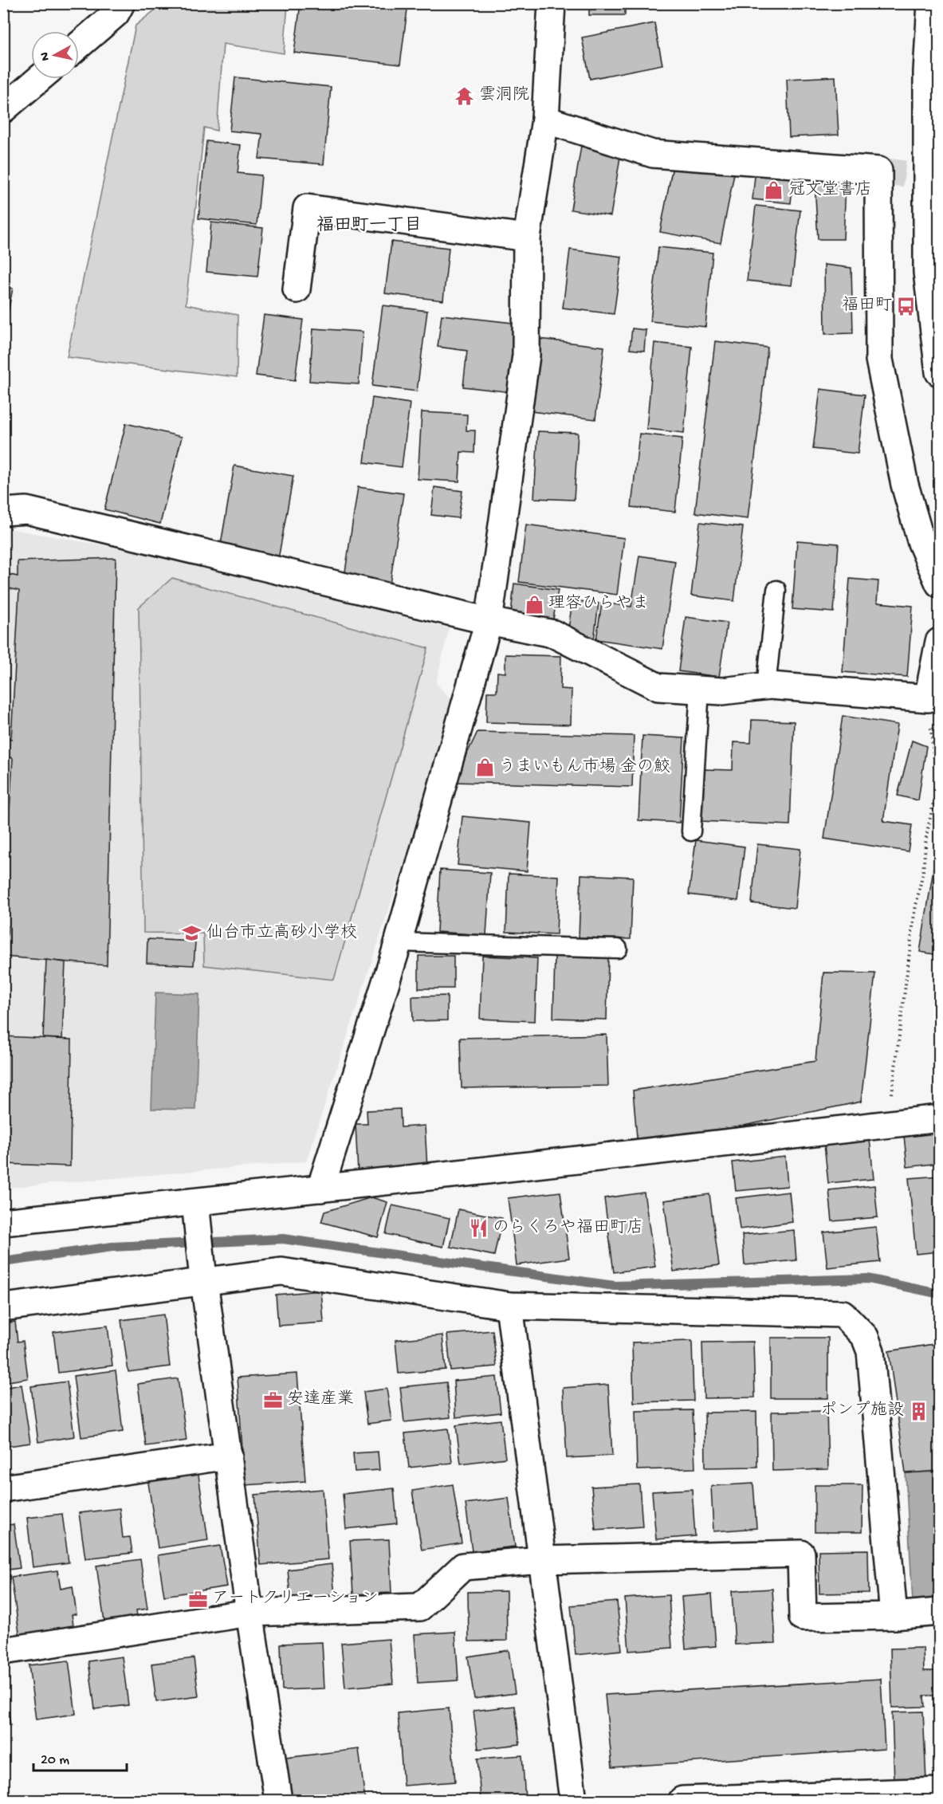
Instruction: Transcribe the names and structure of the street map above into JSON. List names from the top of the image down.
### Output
{
  "districts": ["福田町一丁目"],
  "places": {
    "temple": ["雲洞院"],
    "shop": ["冠文堂書店", "理容ひらやま", "うまいもん市場 金の鮫"],
    "bus stop": ["福田町"],
    "school or university": ["仙台市立高砂小学校"],
    "restaurant": ["のらくろや福田町店"],
    "office": ["安達産業", "アートクリエーション"],
    "building": ["ポンプ施設"]
  },
  "scale_bar": "20 m",
  "north": "left"
}
